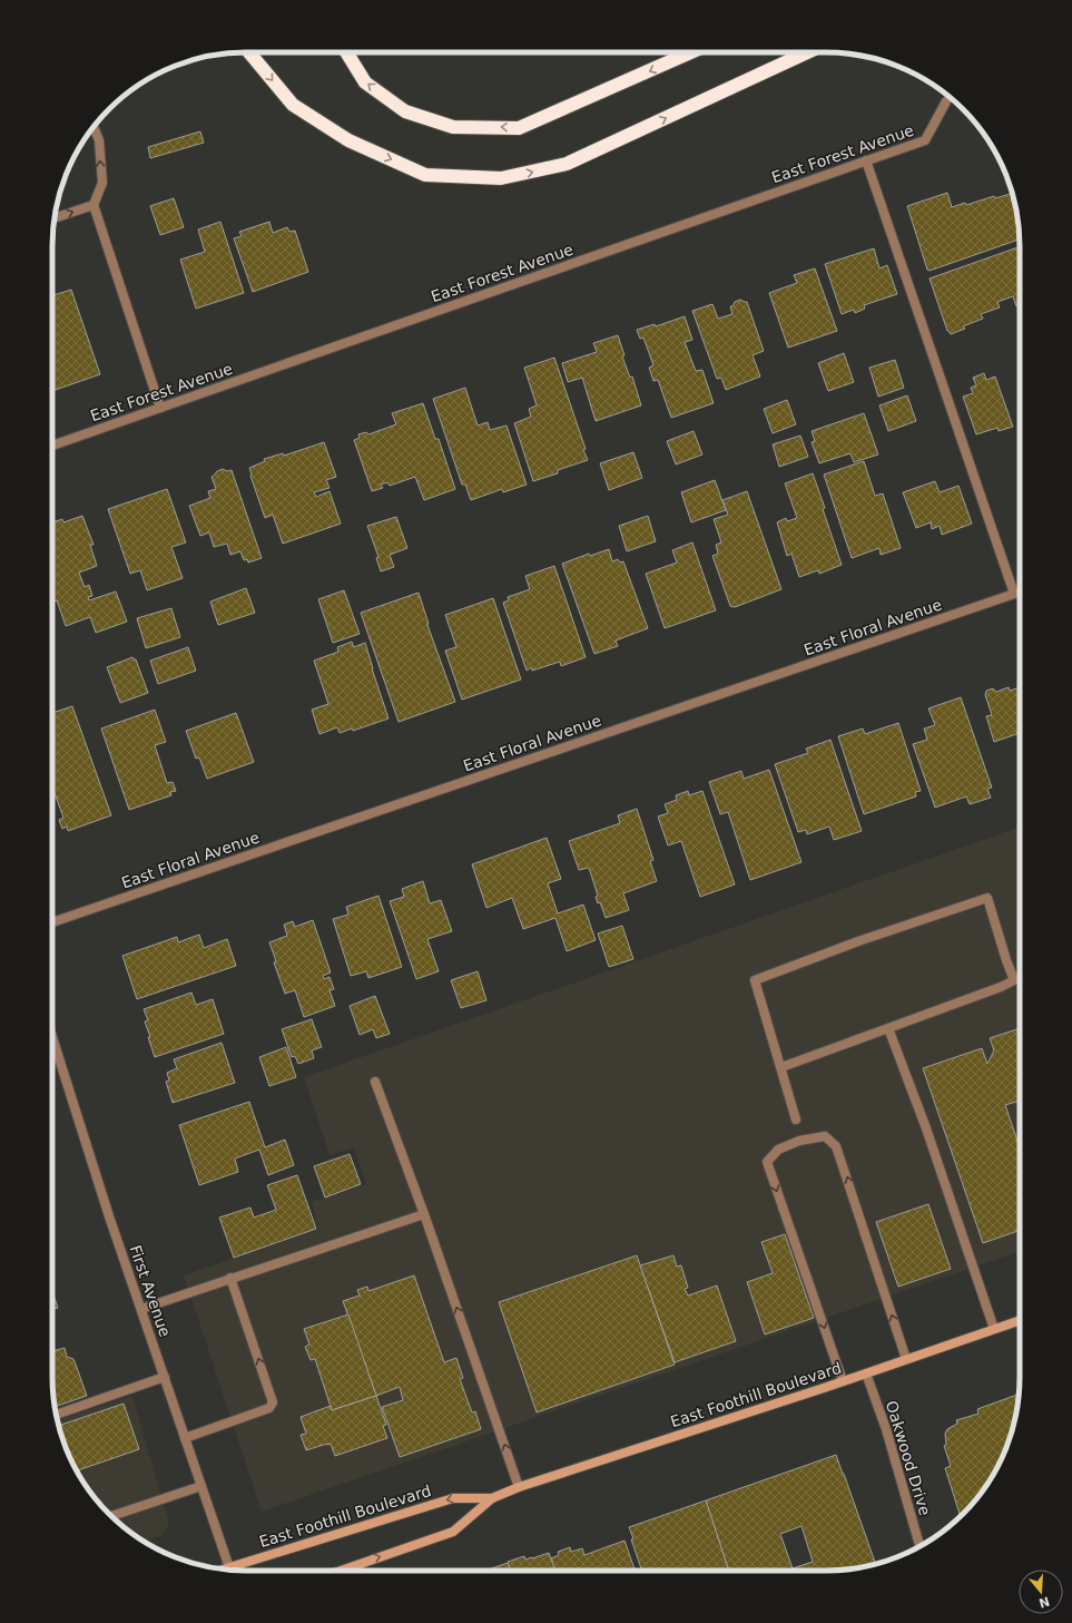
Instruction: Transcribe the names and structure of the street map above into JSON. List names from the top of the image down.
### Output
{
  "streets": {
    "main road": ["East Foothill Boulevard"],
    "street": [
      "East Forest Avenue",
      "East Floral Avenue",
      "First Avenue",
      "Oakwood Drive"
    ]
  },
  "crossings": [
    ["East Foothill Boulevard", "Oakwood Drive"]
  ],
  "north": "bottom"
}
